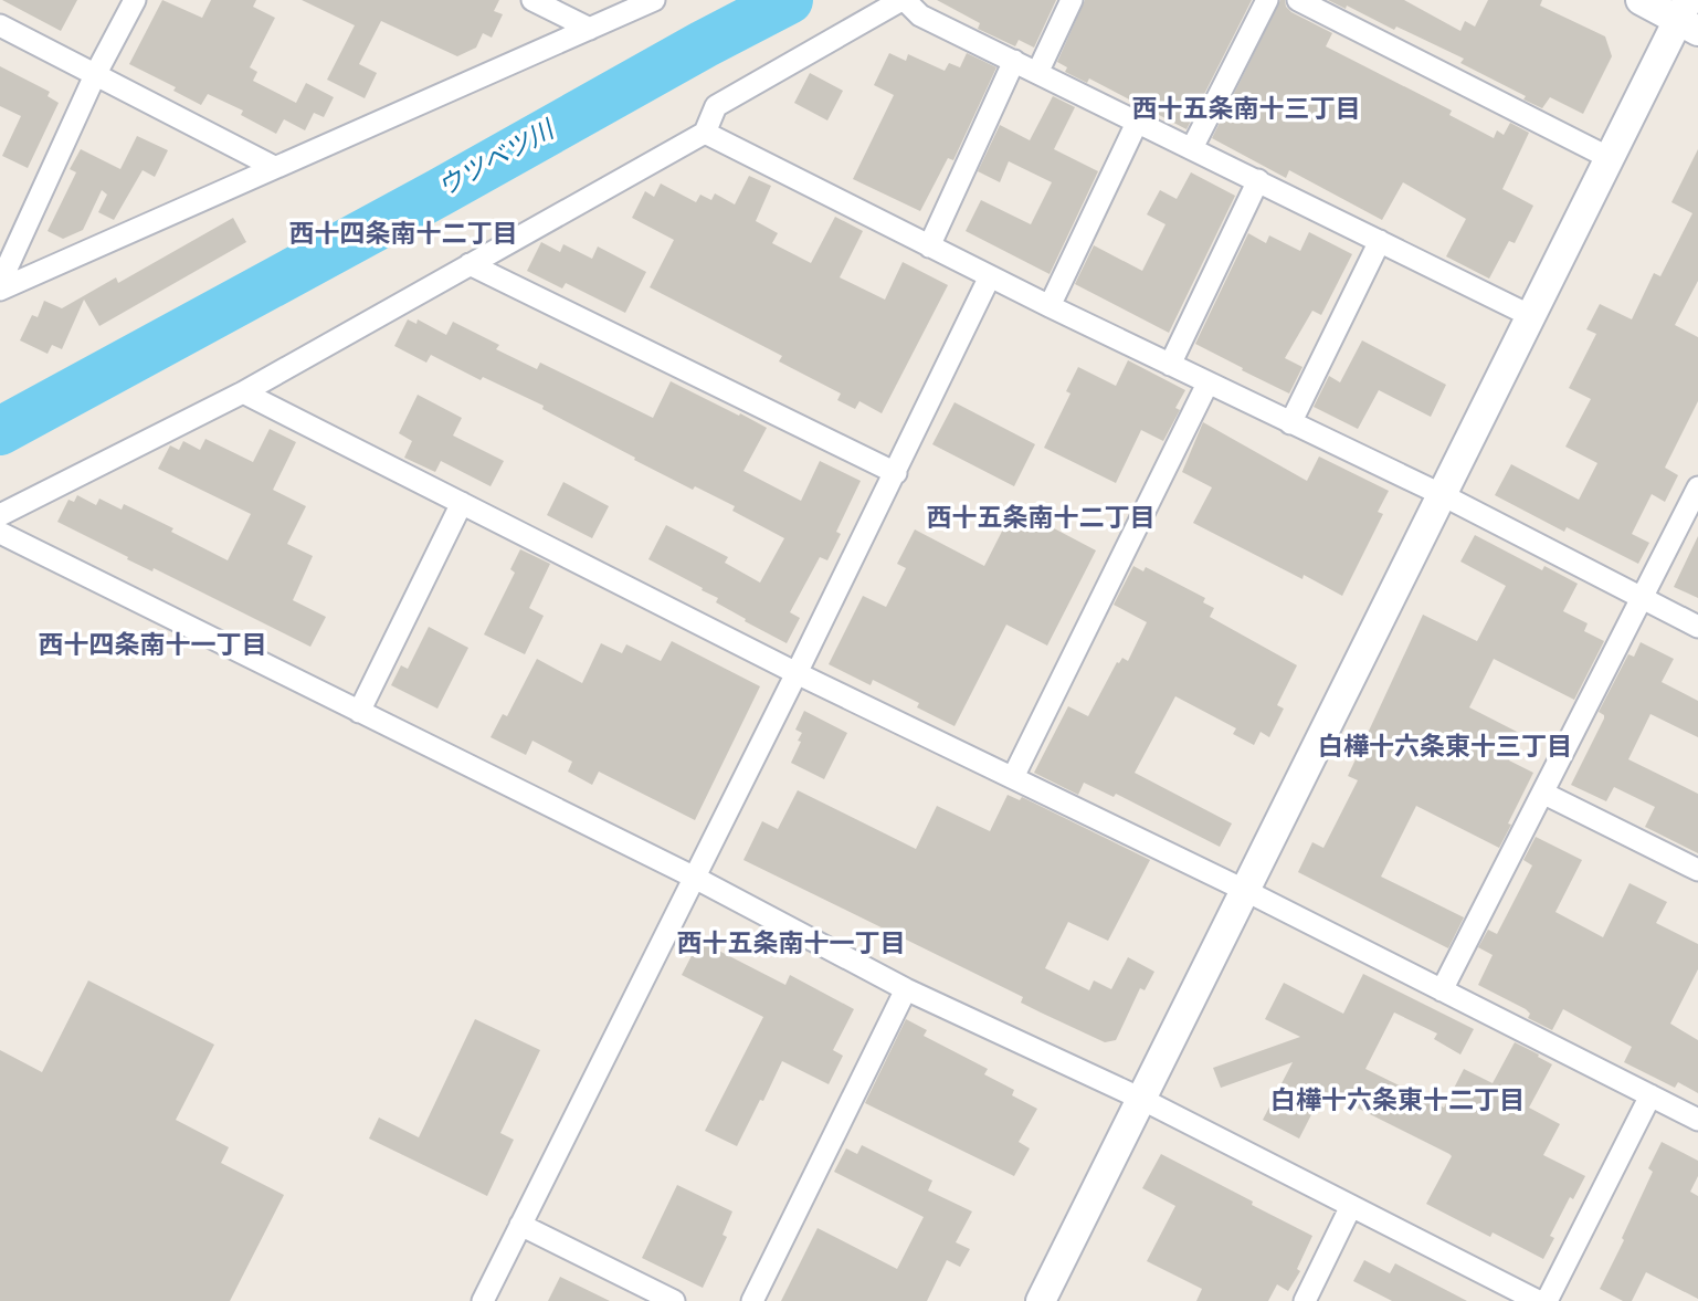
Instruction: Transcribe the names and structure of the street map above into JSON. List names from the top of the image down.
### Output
{
  "districts": [
    "西十五条南十三丁目",
    "西十四条南十二丁目",
    "西十五条南十二丁目",
    "西十四条南十一丁目",
    "白樺十六条東十三丁目",
    "西十五条南十一丁目",
    "白樺十六条東十二丁目"
  ],
  "water": ["ウツベツ川"]
}
